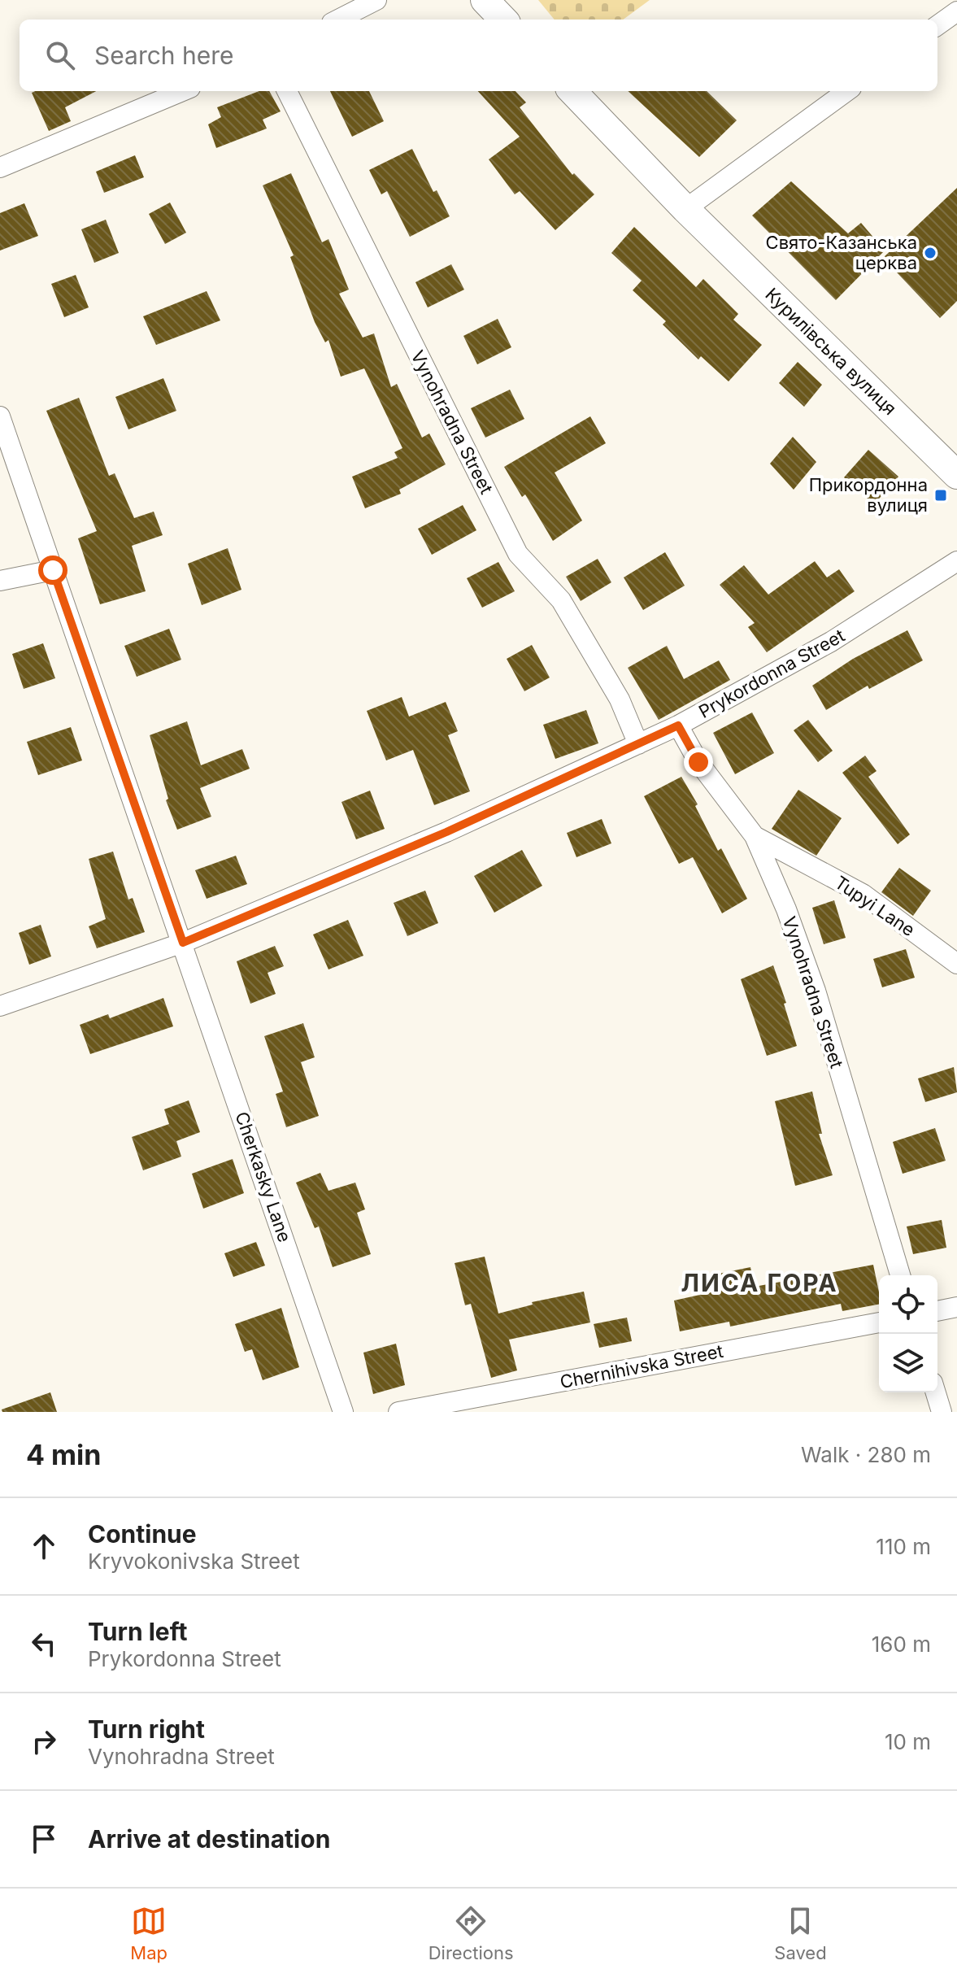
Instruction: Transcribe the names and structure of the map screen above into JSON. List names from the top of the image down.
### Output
{
  "streets": {
    "main road": ["Курилівська вулиця"],
    "street": [
      "Vynohradna Street",
      "Prykordonna Street",
      "Tupyi Lane",
      "Cherkasky Lane",
      "Chernihivska Street"
    ]
  },
  "crossings": [
    ["Vynohradna Street", "Prykordonna Street"],
    ["Vynohradna Street", "Tupyi Lane"],
    ["Prykordonna Street", "Cherkasky Lane"]
  ],
  "districts": ["ЛИСА ГОРА"],
  "places": {
    "other": ["Свято-Казанська церква"],
    "transit": ["Прикордонна вулиця"]
  },
  "page": {
    "search": "Search here",
    "heading": ["4 min", "Walk · 280 m"],
    "list": [
      ["Continue", "Kryvokonivska Street", "110 m"],
      ["Turn left", "Prykordonna Street", "160 m"],
      ["Turn right", "Vynohradna Street", "10 m"],
      "Arrive at destination"
    ],
    "nav": ["Map", "Directions", "Saved"]
  }
}
